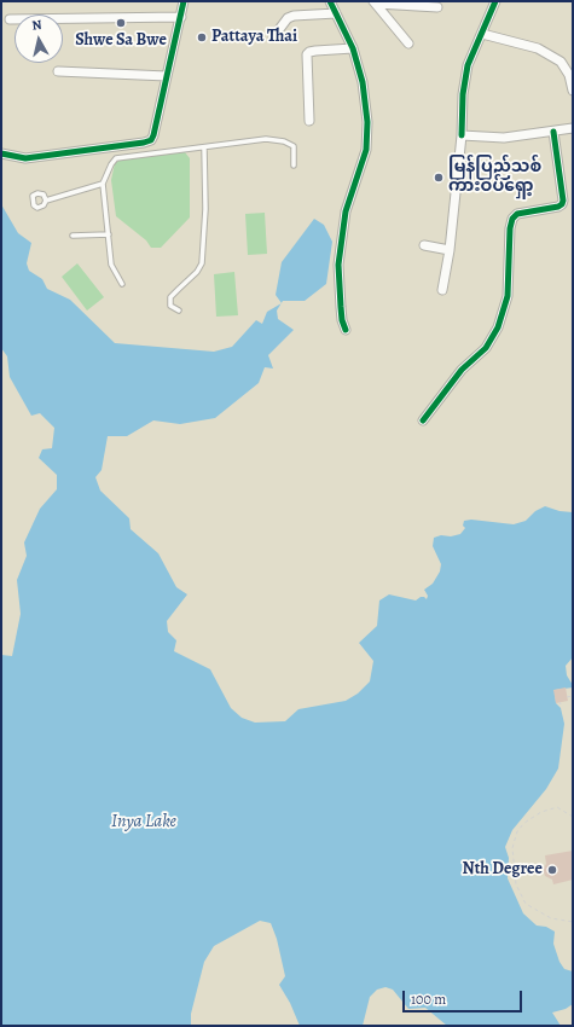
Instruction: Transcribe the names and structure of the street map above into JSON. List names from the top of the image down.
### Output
{
  "water": ["Inya Lake"],
  "places": [
    "Shwe Sa Bwe",
    "Pattaya Thai",
    "မြန်ပြည်သစ် ကားဝပ်ရှော့",
    "Nth Degree"
  ],
  "scale_bar": "100 m",
  "north": "top"
}
